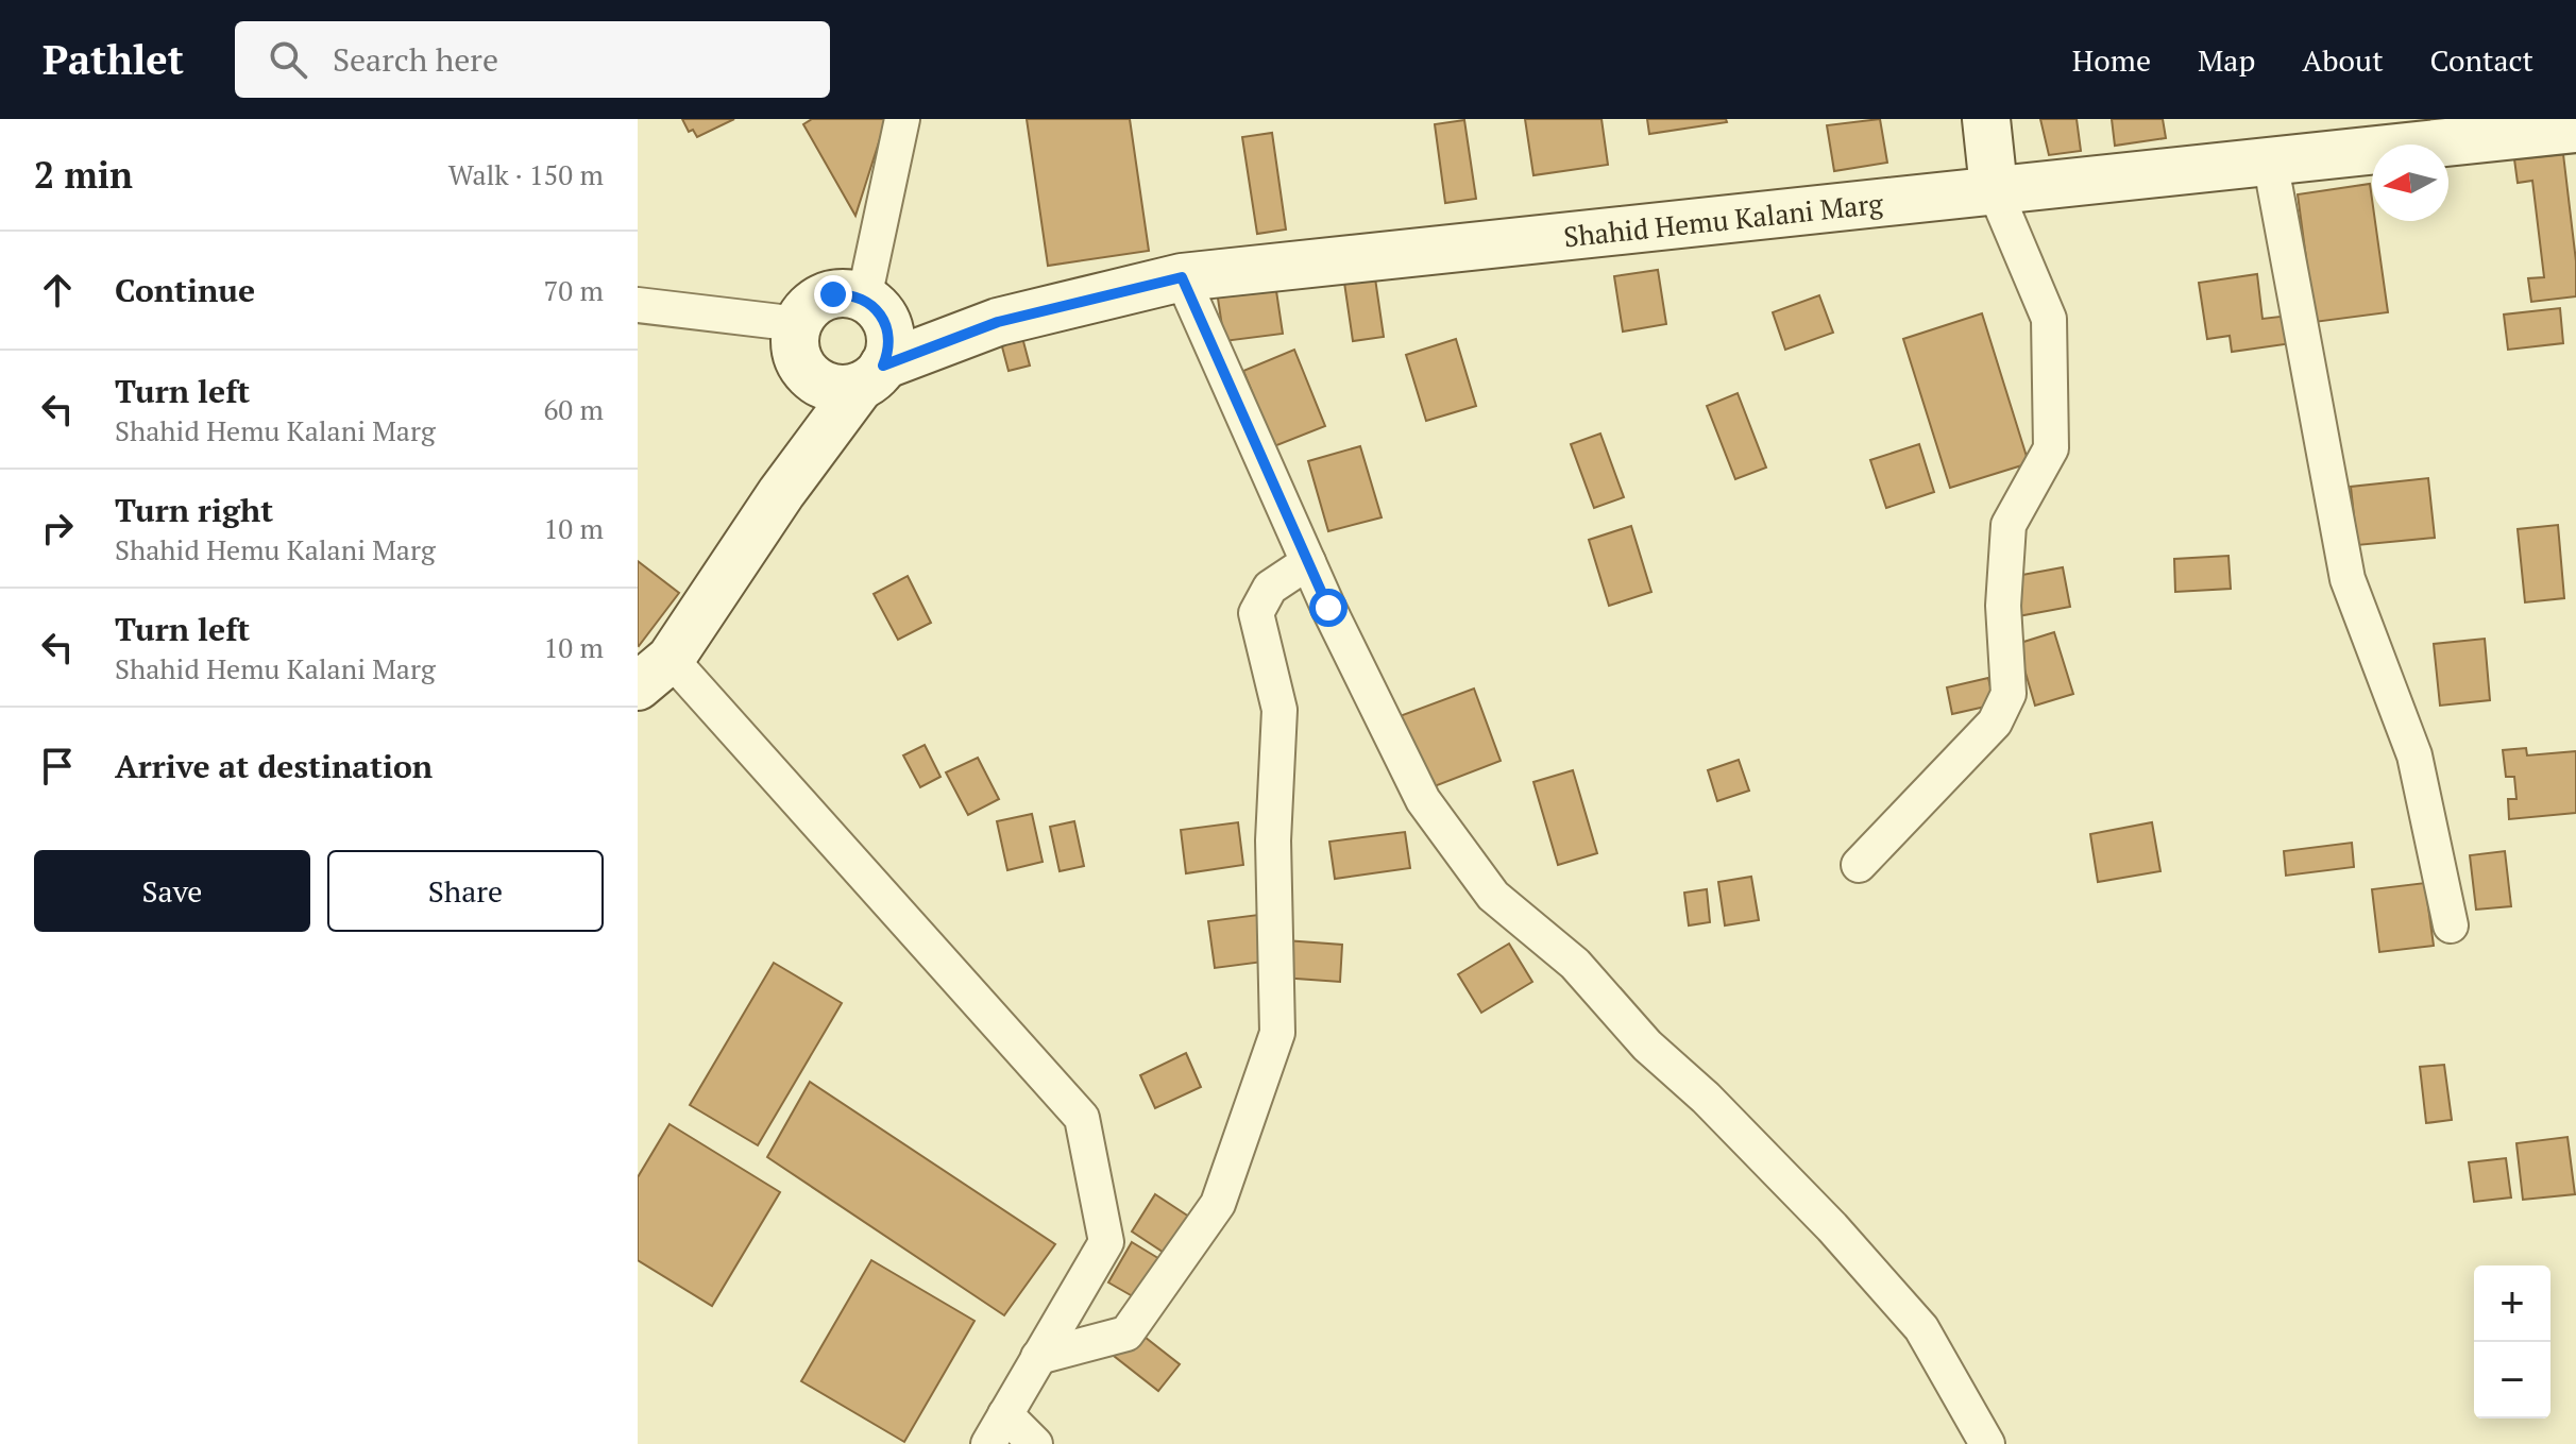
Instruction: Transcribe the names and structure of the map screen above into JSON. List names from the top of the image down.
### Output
{
  "streets": {
    "main road": ["Shahid Hemu Kalani Marg"]
  },
  "north": "left",
  "page": {
    "header": "Pathlet",
    "search": "Search here",
    "nav": [
      "Home",
      "Map",
      "About",
      "Contact"
    ],
    "heading": ["2 min", "Walk · 150 m"],
    "list": [
      ["Continue", "70 m"],
      ["Turn left", "Shahid Hemu Kalani Marg", "60 m"],
      ["Turn right", "Shahid Hemu Kalani Marg", "10 m"],
      ["Turn left", "Shahid Hemu Kalani Marg", "10 m"],
      "Arrive at destination"
    ],
    "buttons": ["Save", "Share"],
    "map_buttons": ["+", "−"]
  }
}
